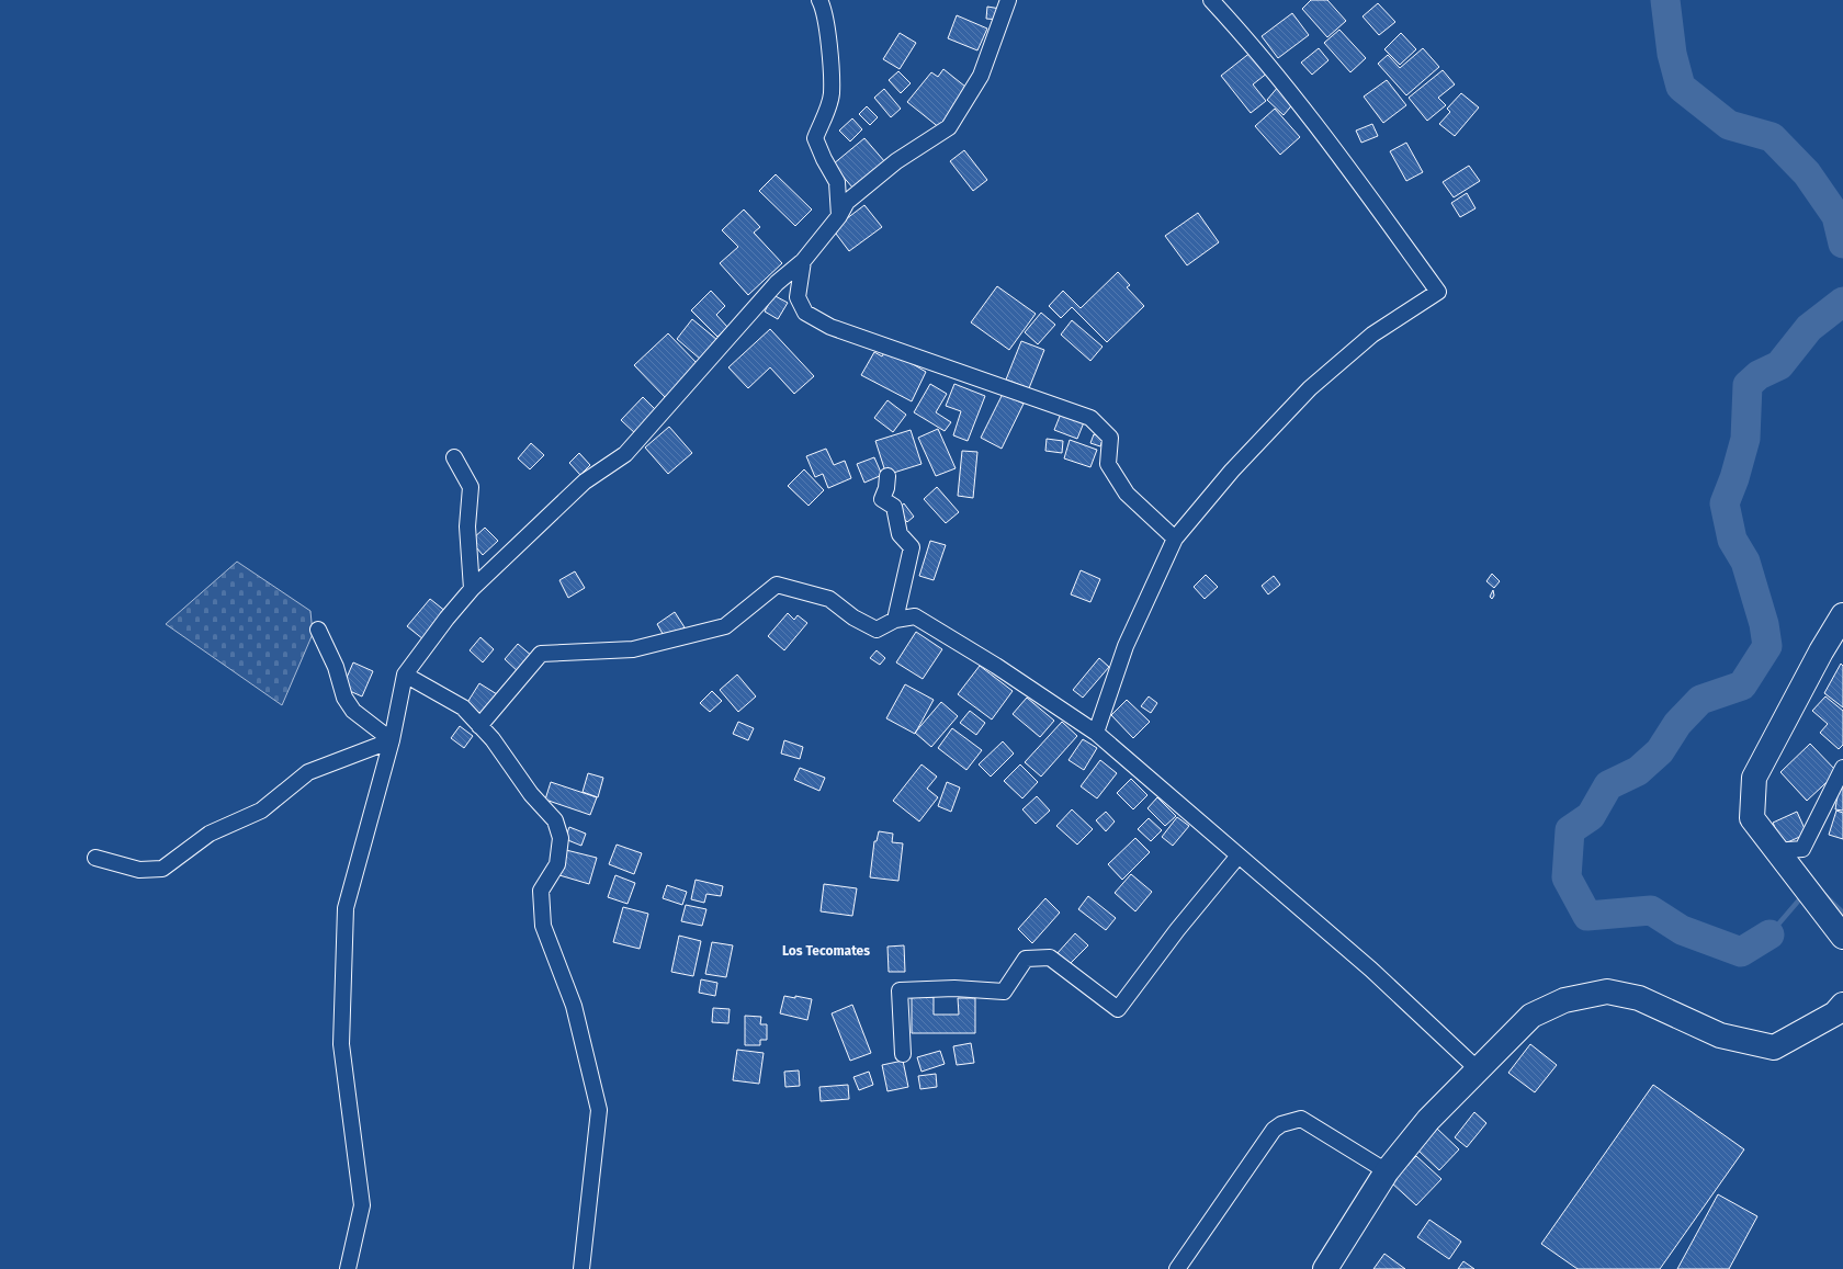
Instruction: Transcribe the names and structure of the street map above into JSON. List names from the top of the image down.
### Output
{
  "districts": ["Los Tecomates"]
}
